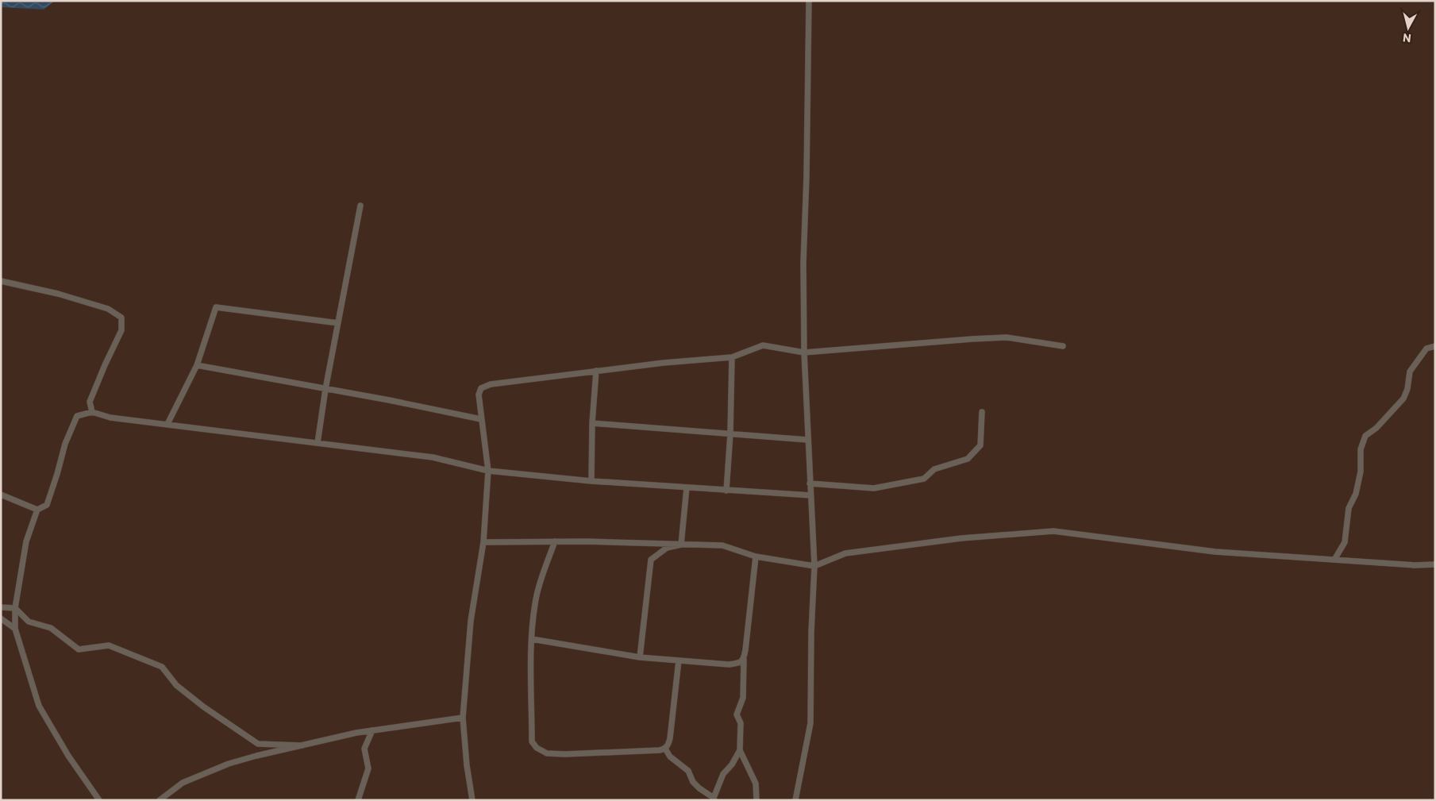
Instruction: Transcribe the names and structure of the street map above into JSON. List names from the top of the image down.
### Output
{
  "north": "bottom"
}
